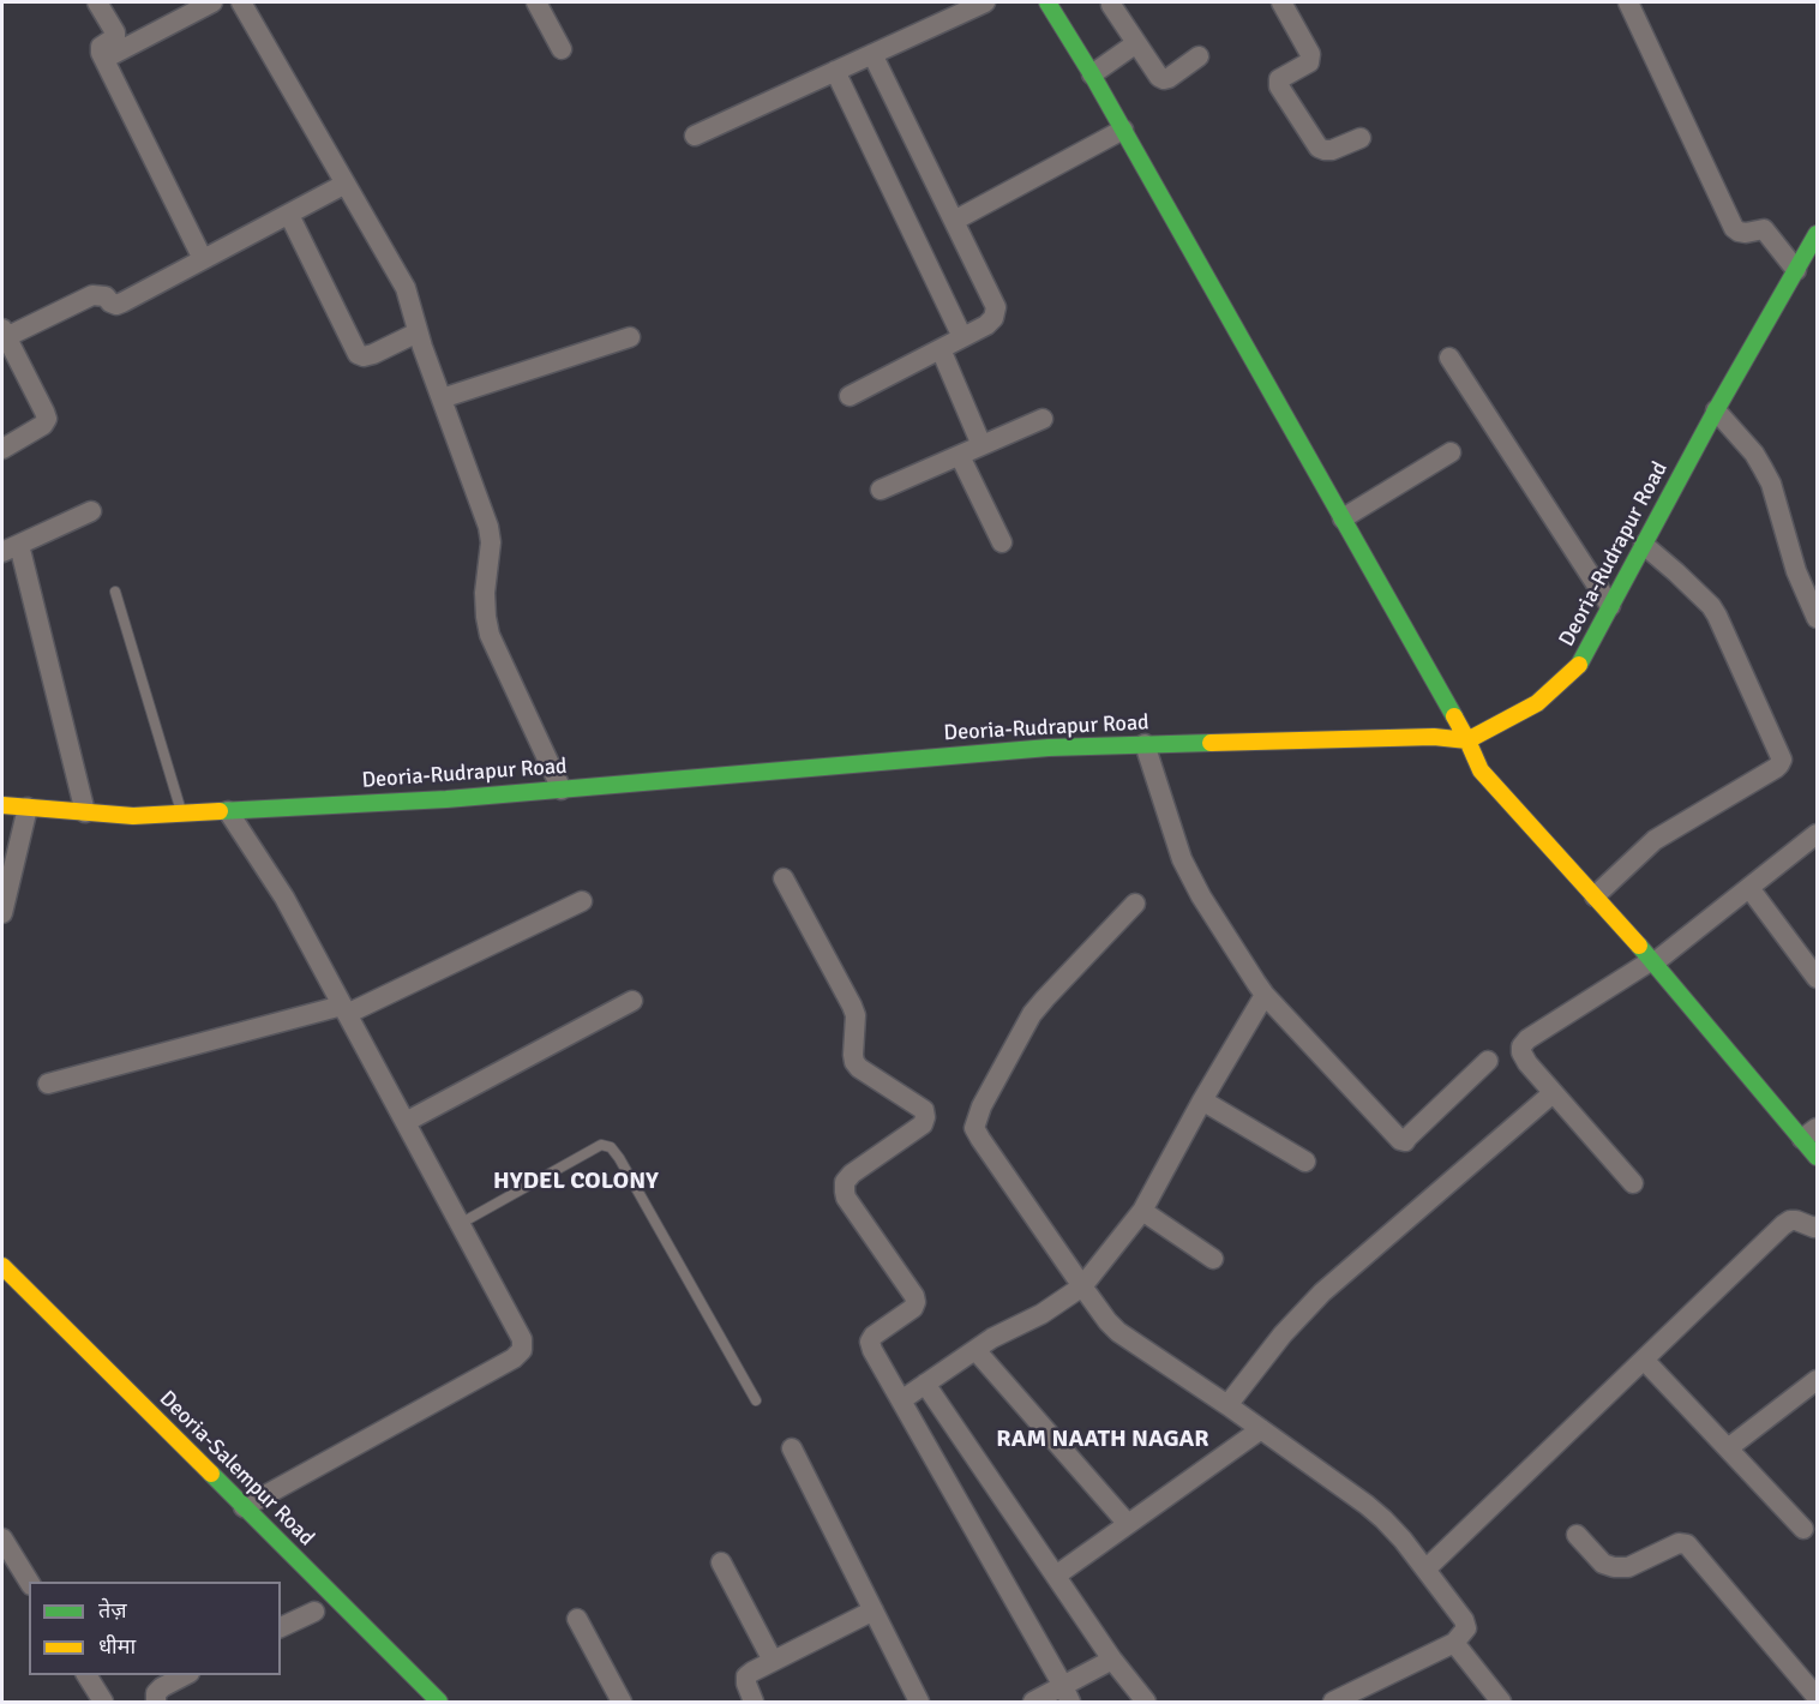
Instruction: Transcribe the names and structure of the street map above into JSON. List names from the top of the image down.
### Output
{
  "streets": {
    "main road": ["Deoria-Rudrapur Road", "Deoria-Salempur Road"]
  },
  "districts": ["HYDEL COLONY", "RAM NAATH NAGAR"],
  "legend": ["तेज़", "धीमा"]
}
